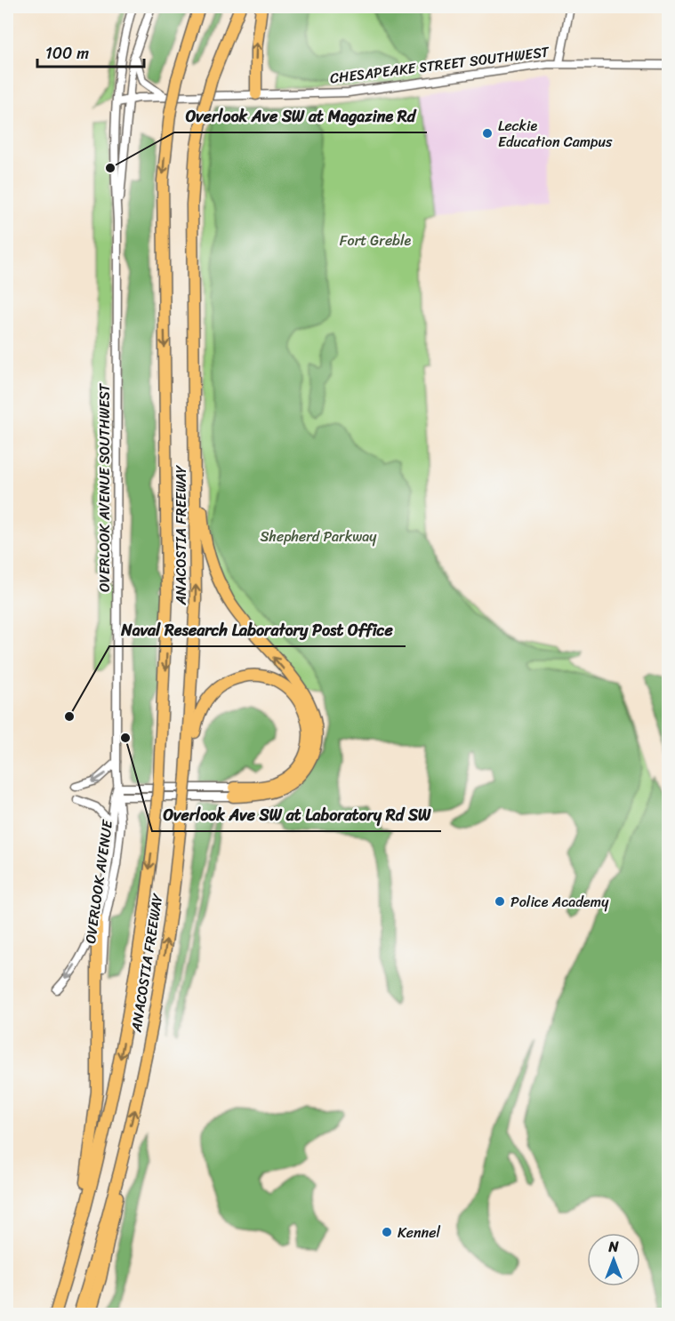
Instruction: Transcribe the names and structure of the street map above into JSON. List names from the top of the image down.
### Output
{
  "streets": {
    "highway": ["ANACOSTIA FREEWAY"],
    "street": ["CHESAPEAKE STREET SOUTHWEST", "OVERLOOK AVENUE SOUTHWEST", "OVERLOOK AVENUE"]
  },
  "crossings": [
    ["CHESAPEAKE STREET SOUTHWEST", "OVERLOOK AVENUE SOUTHWEST"],
    ["OVERLOOK AVENUE SOUTHWEST", "OVERLOOK AVENUE"]
  ],
  "parks": ["Fort Greble", "Shepherd Parkway"],
  "places": [
    "Leckie Education Campus",
    "Overlook Ave SW at Magazine Rd",
    "Naval Research Laboratory Post Office",
    "Overlook Ave SW at Laboratory Rd SW",
    "Police Academy",
    "Kennel"
  ],
  "scale_bar": "100 m",
  "north": "top"
}
